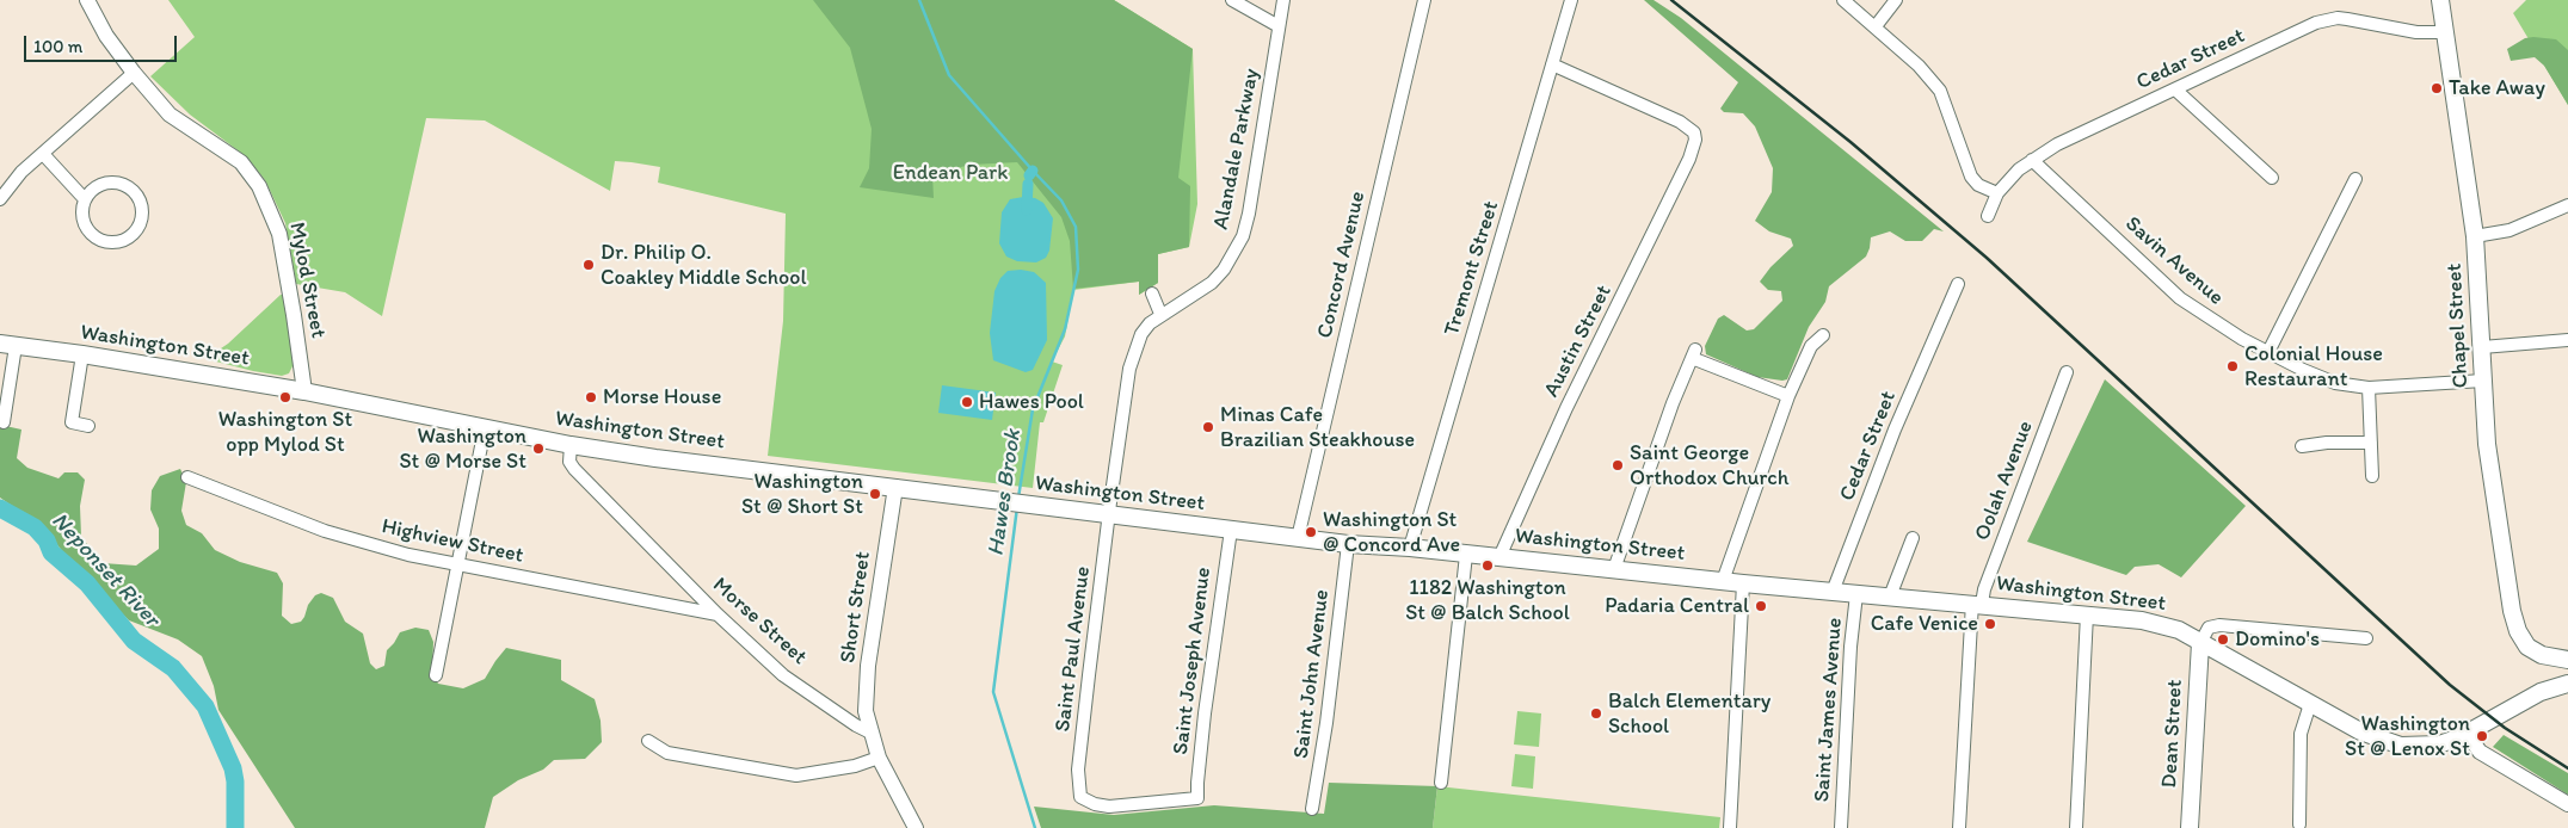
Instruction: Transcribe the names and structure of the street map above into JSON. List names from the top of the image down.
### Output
{
  "streets": {
    "main road": ["Chapel Street", "Washington Street", "Dean Street"],
    "street": [
      "Cedar Street",
      "Alandale Parkway",
      "Savin Avenue",
      "Concord Avenue",
      "Tremont Street",
      "Mylod Street",
      "Austin Street",
      "Oolah Avenue",
      "Highview Street",
      "Short Street",
      "Morse Street",
      "Saint Paul Avenue",
      "Saint Joseph Avenue",
      "Saint John Avenue",
      "Saint James Avenue"
    ]
  },
  "crossings": [
    ["Cedar Street", "Savin Avenue"],
    ["Cedar Street", "Chapel Street"],
    ["Cedar Street", "Washington Street"],
    ["Alandale Parkway", "Washington Street"],
    ["Alandale Parkway", "Saint Paul Avenue"],
    ["Savin Avenue", "Chapel Street"],
    ["Concord Avenue", "Washington Street"],
    ["Tremont Street", "Austin Street"],
    ["Tremont Street", "Washington Street"],
    ["Mylod Street", "Washington Street"],
    ["Austin Street", "Washington Street"],
    ["Washington Street", "Oolah Avenue"],
    ["Washington Street", "Short Street"],
    ["Washington Street", "Morse Street"],
    ["Washington Street", "Saint Paul Avenue"],
    ["Washington Street", "Saint Joseph Avenue"],
    ["Washington Street", "Saint John Avenue"],
    ["Washington Street", "Saint James Avenue"],
    ["Washington Street", "Dean Street"],
    ["Highview Street", "Morse Street"],
    ["Short Street", "Morse Street"],
    ["Saint Paul Avenue", "Saint Joseph Avenue"]
  ],
  "water": ["Hawes Brook", "Neponset River"],
  "parks": ["Endean Park"],
  "places": [
    "Take Away",
    "Dr. Philip O. Coakley Middle School",
    "Colonial House Restaurant",
    "Washington St opp Mylod St",
    "Morse House",
    "Hawes Pool",
    "Minas Cafe Brazilian Steakhouse",
    "Washington St @ Morse St",
    "Saint George Orthodox Church",
    "Washington St @ Short St",
    "Washington St @ Concord Ave",
    "1182 Washington St @ Balch School",
    "Padaria Central",
    "Cafe Venice",
    "Domino's",
    "Balch Elementary School",
    "Washington St @ Lenox St"
  ],
  "scale_bar": "100 m"
}
